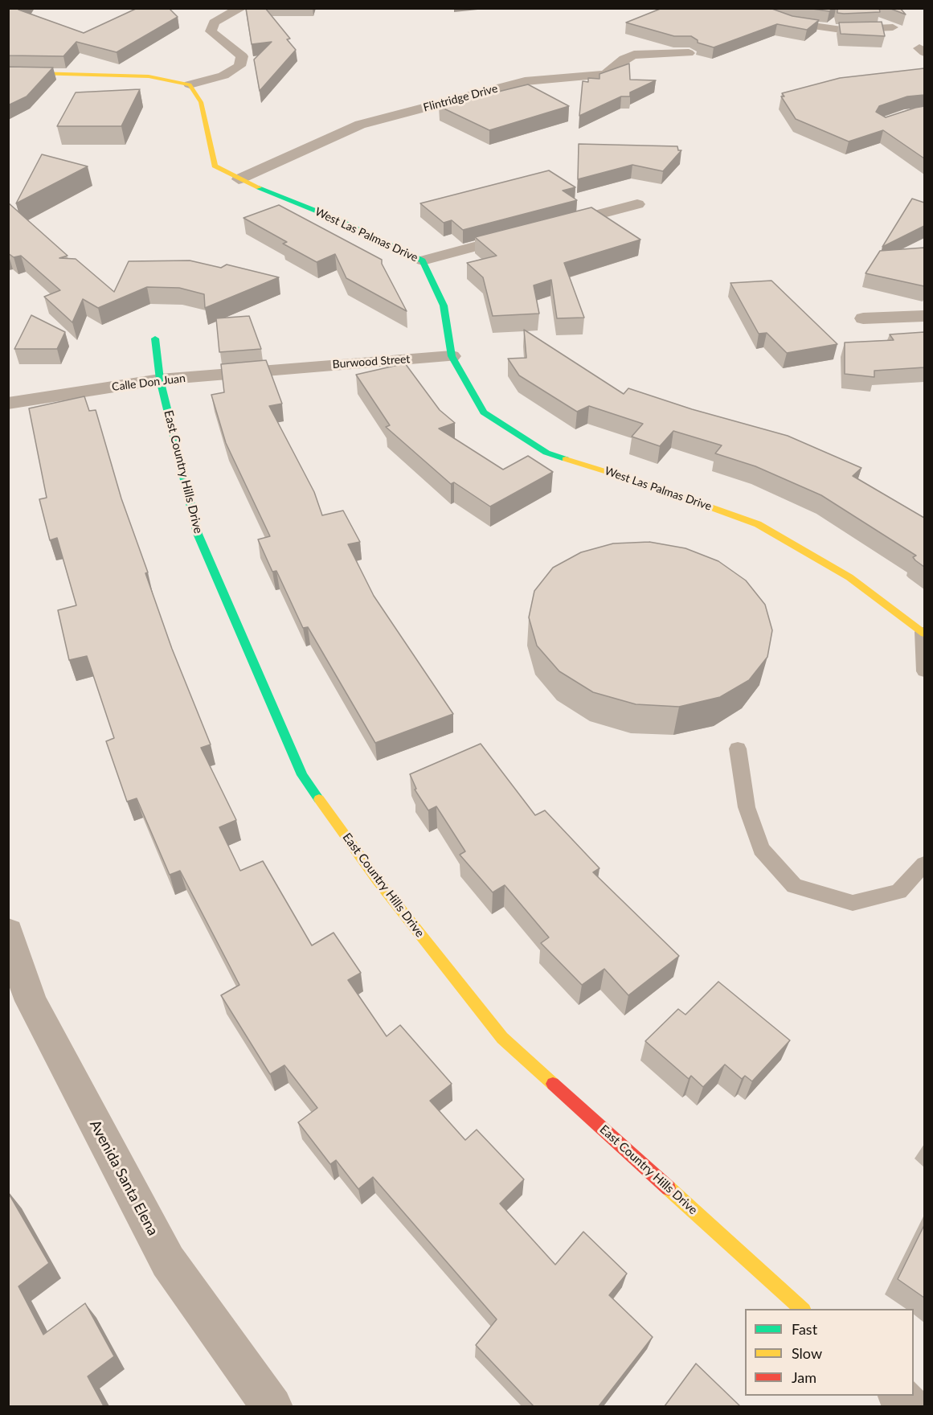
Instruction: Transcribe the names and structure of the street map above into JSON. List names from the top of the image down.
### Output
{
  "streets": {
    "street": [
      "Flintridge Drive",
      "West Las Palmas Drive",
      "Burwood Street",
      "Calle Don Juan",
      "East Country Hills Drive",
      "Avenida Santa Elena"
    ]
  },
  "crossings": [
    ["Flintridge Drive", "West Las Palmas Drive"],
    ["West Las Palmas Drive", "Burwood Street"],
    ["Burwood Street", "Calle Don Juan"],
    ["Calle Don Juan", "East Country Hills Drive"]
  ],
  "legend": ["Fast", "Slow", "Jam"]
}
